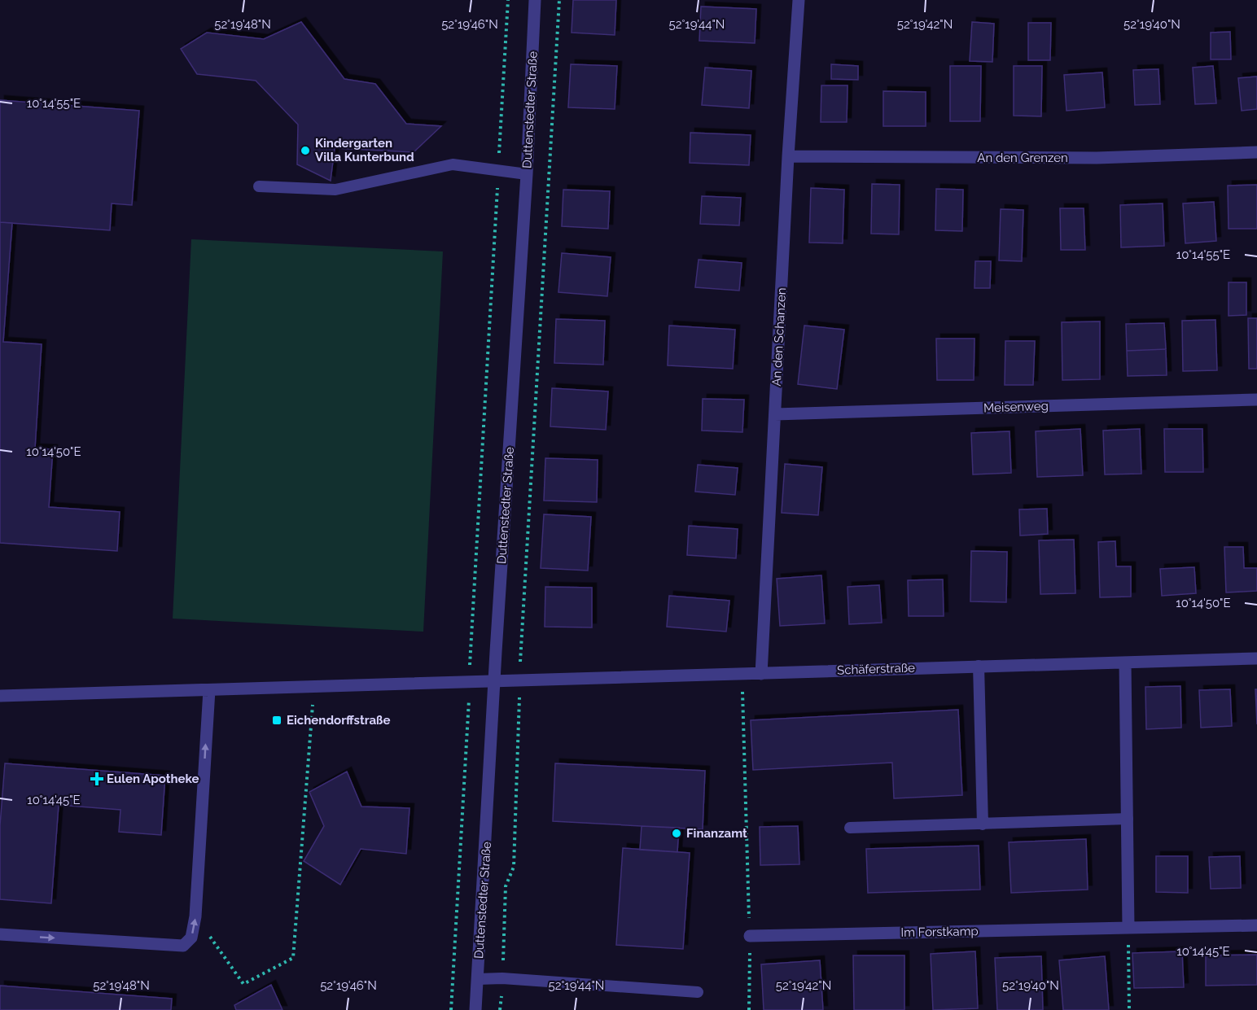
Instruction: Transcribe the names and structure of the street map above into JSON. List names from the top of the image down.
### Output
{
  "streets": {
    "street": [
      "Duttenstedter Straße",
      "An den Grenzen",
      "An den Schanzen",
      "Meisenweg",
      "Schäferstraße",
      "Im Forstkamp"
    ]
  },
  "crossings": [
    ["Duttenstedter Straße", "Schäferstraße"],
    ["An den Grenzen", "An den Schanzen"],
    ["An den Schanzen", "Meisenweg"],
    ["An den Schanzen", "Schäferstraße"]
  ],
  "places": {
    "other": ["Kindergarten Villa Kunterbund", "Finanzamt"],
    "transit": ["Eichendorffstraße"],
    "health": ["Eulen Apotheke"]
  },
  "coordinates": [
    "52°19'48\"N",
    "52°19'46\"N",
    "52°19'44\"N",
    "52°19'42\"N",
    "52°19'40\"N",
    "10°14'55\"E",
    "10°14'50\"E",
    "10°14'45\"E"
  ]
}
